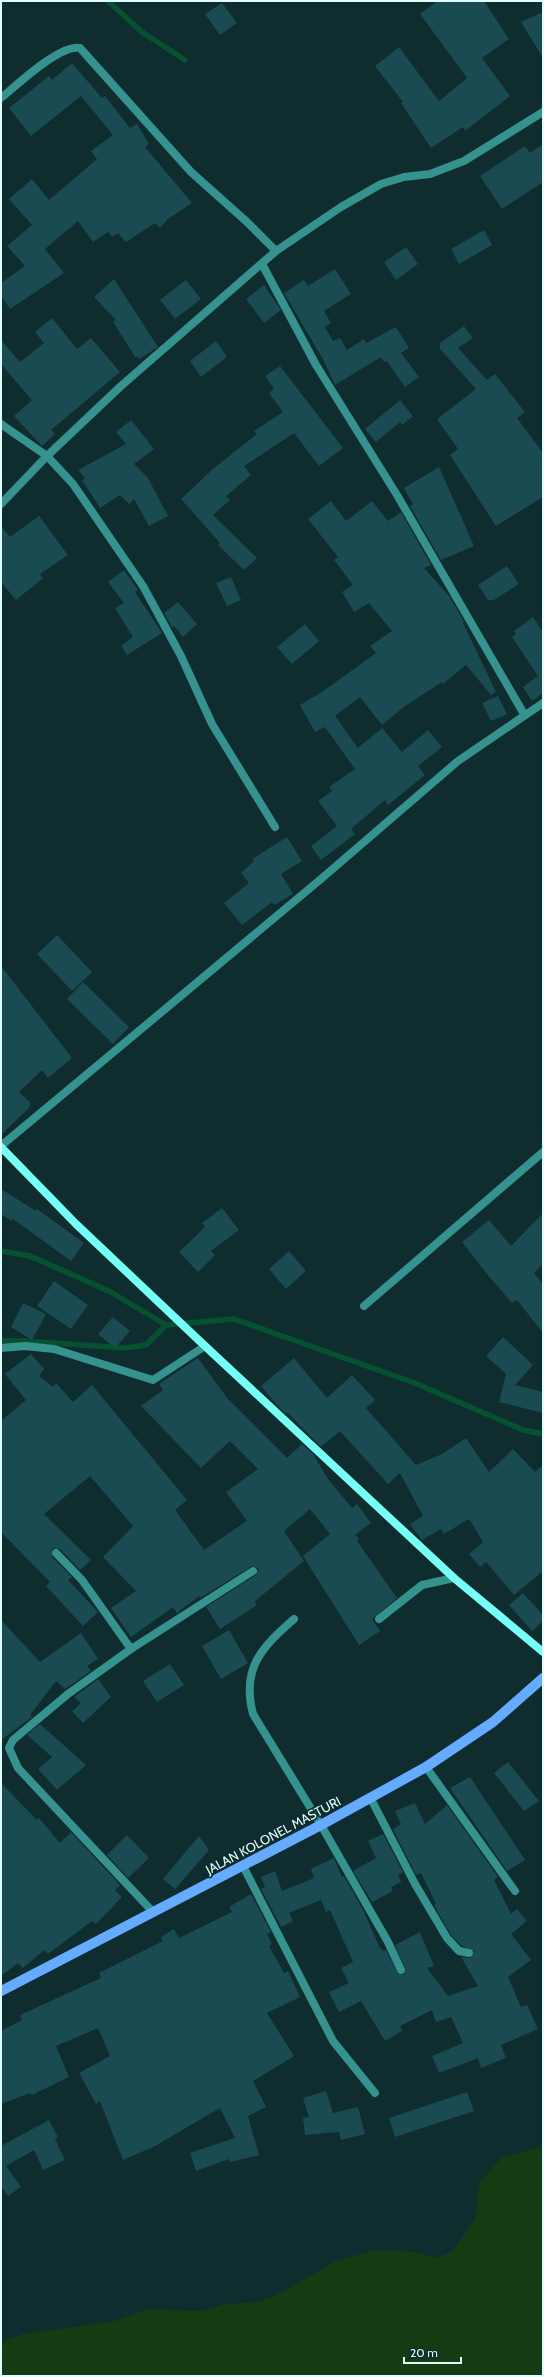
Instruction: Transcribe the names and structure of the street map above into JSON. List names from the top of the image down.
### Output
{
  "streets": {
    "main road": ["JALAN KOLONEL MASTURI"]
  },
  "scale_bar": "20 m"
}
